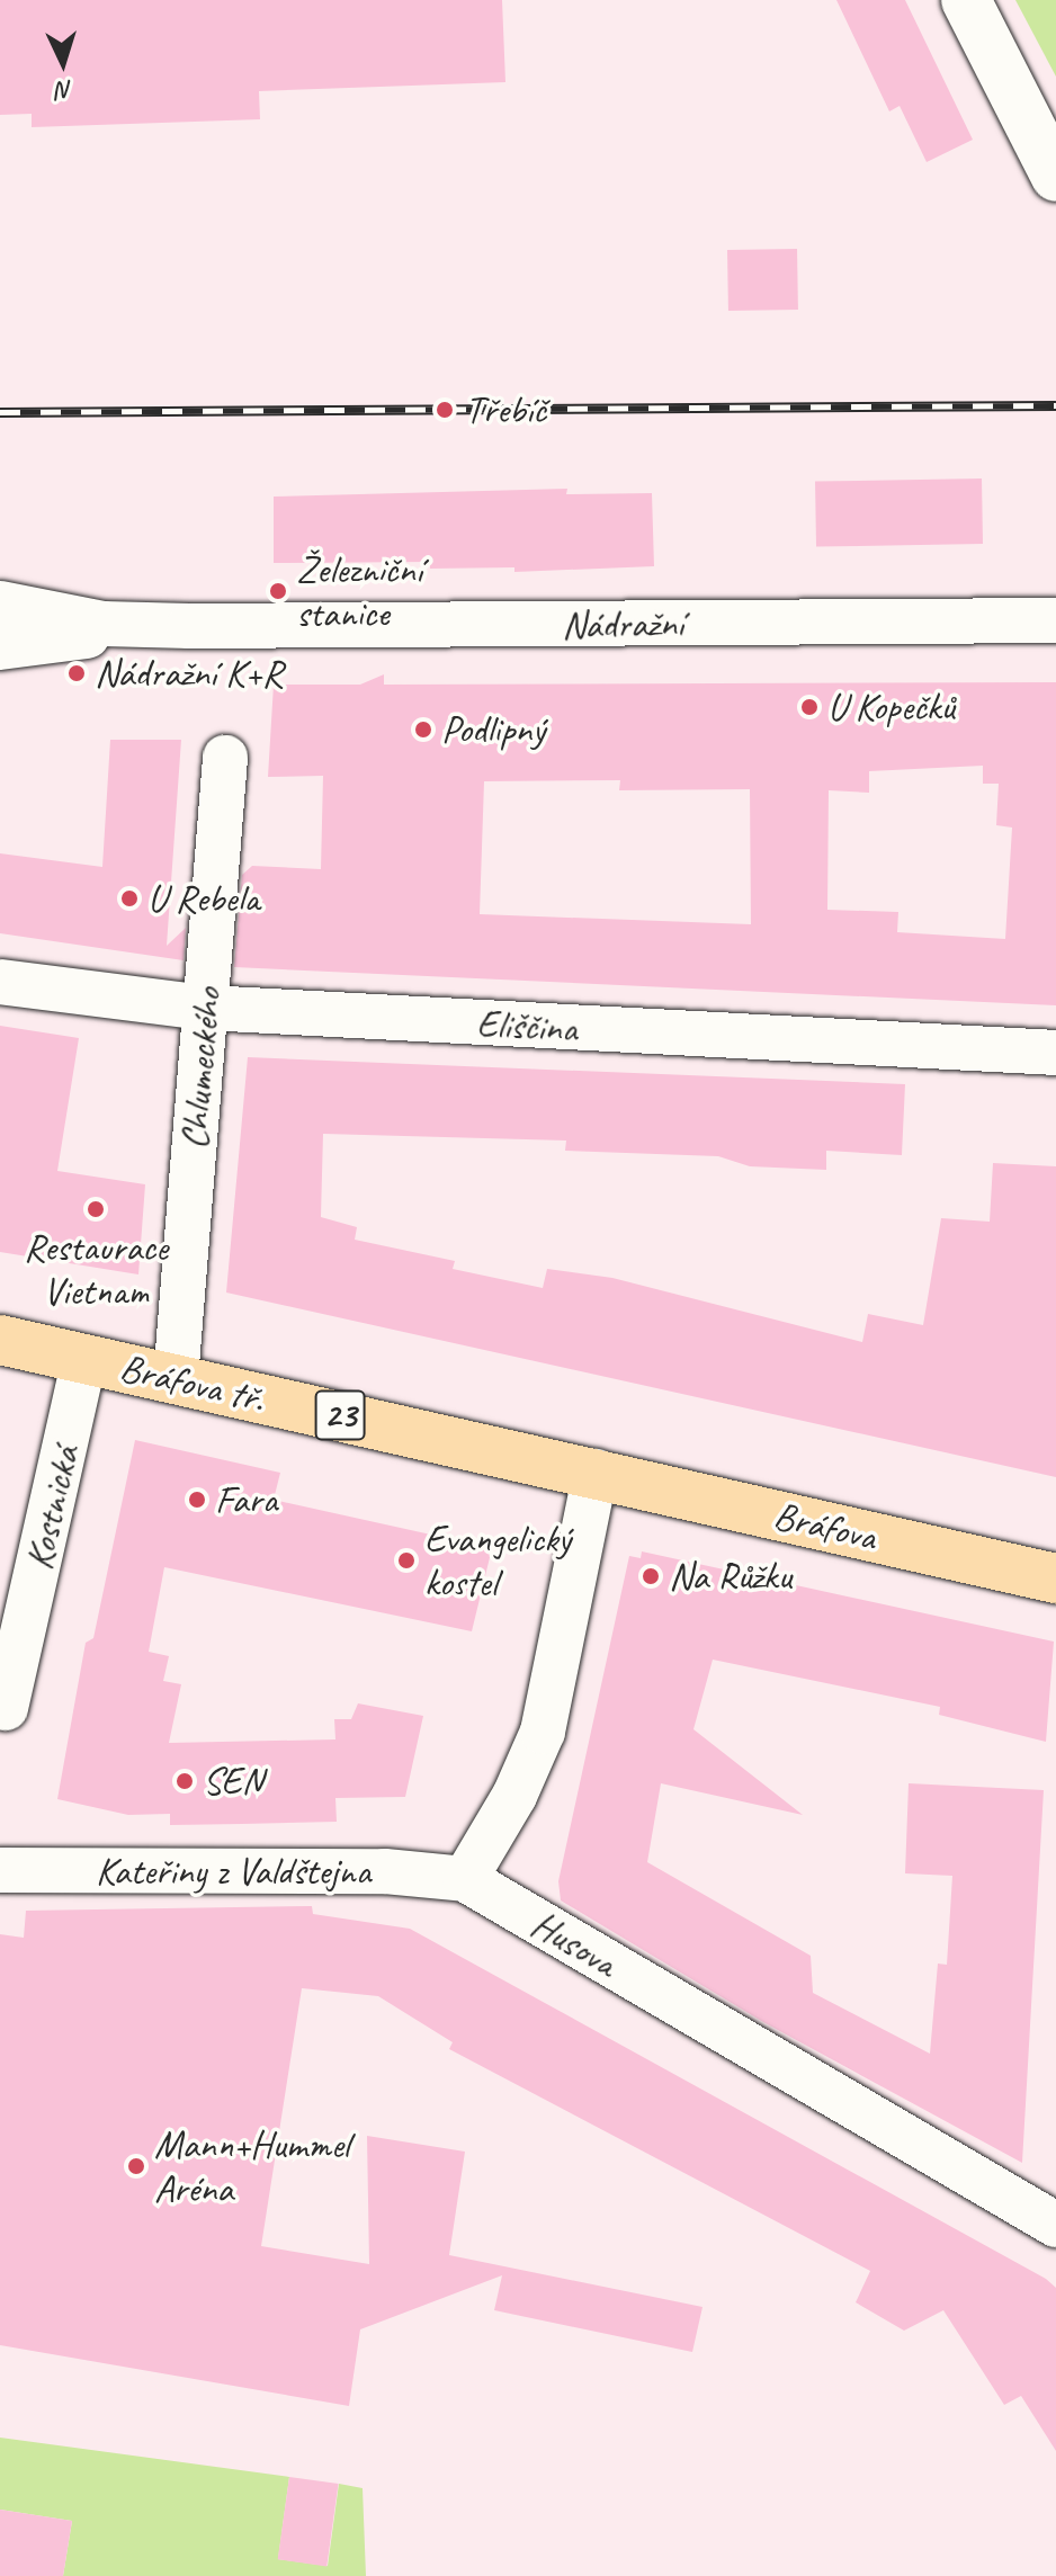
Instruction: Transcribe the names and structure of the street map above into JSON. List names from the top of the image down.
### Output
{
  "streets": {
    "main road": ["Bráfova tř.", "23", "Bráfova"],
    "street": [
      "Nádražní",
      "Eliščina",
      "Chlumeckého",
      "Kostnická",
      "Kateřiny z Valdštejna",
      "Husova"
    ]
  },
  "crossings": [
    ["Eliščina", "Chlumeckého"],
    ["Chlumeckého", "Bráfova tř."],
    ["Bráfova tř.", "Kostnická"],
    ["Bráfova tř.", "Bráfova"],
    ["Kateřiny z Valdštejna", "Husova"]
  ],
  "places": [
    "Třebíč",
    "Železniční stanice",
    "Nádražní K+R",
    "U Kopečků",
    "Podlipný",
    "U Rebela",
    "Restaurace Vietnam",
    "Fara",
    "Evangelický kostel",
    "Na Růžku",
    "SEN",
    "Mann+Hummel Aréna"
  ],
  "north": "bottom"
}
